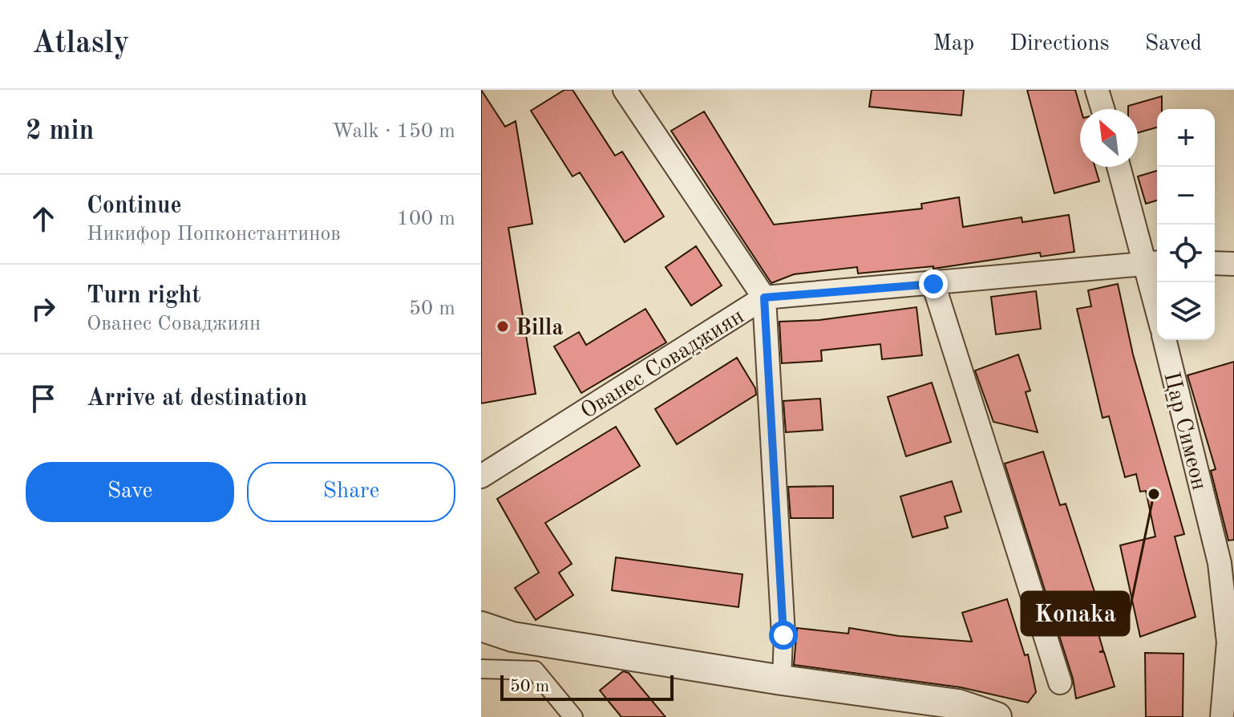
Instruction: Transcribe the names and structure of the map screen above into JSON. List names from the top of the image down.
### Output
{
  "streets": {
    "street": ["Ованес Соваджиян", "Цар Симеон"]
  },
  "places": ["Billa", "Konaka"],
  "scale_bar": "50 m",
  "north": "top left",
  "page": {
    "header": "Atlasly",
    "nav": ["Map", "Directions", "Saved"],
    "heading": ["2 min", "Walk · 150 m"],
    "map_buttons": ["+", "−"],
    "list": [
      ["Continue", "Никифор Попконстантинов", "100 m"],
      ["Turn right", "Ованес Соваджиян", "50 m"],
      "Arrive at destination"
    ],
    "buttons": ["Save", "Share"],
    "scale": "50 m"
  }
}
